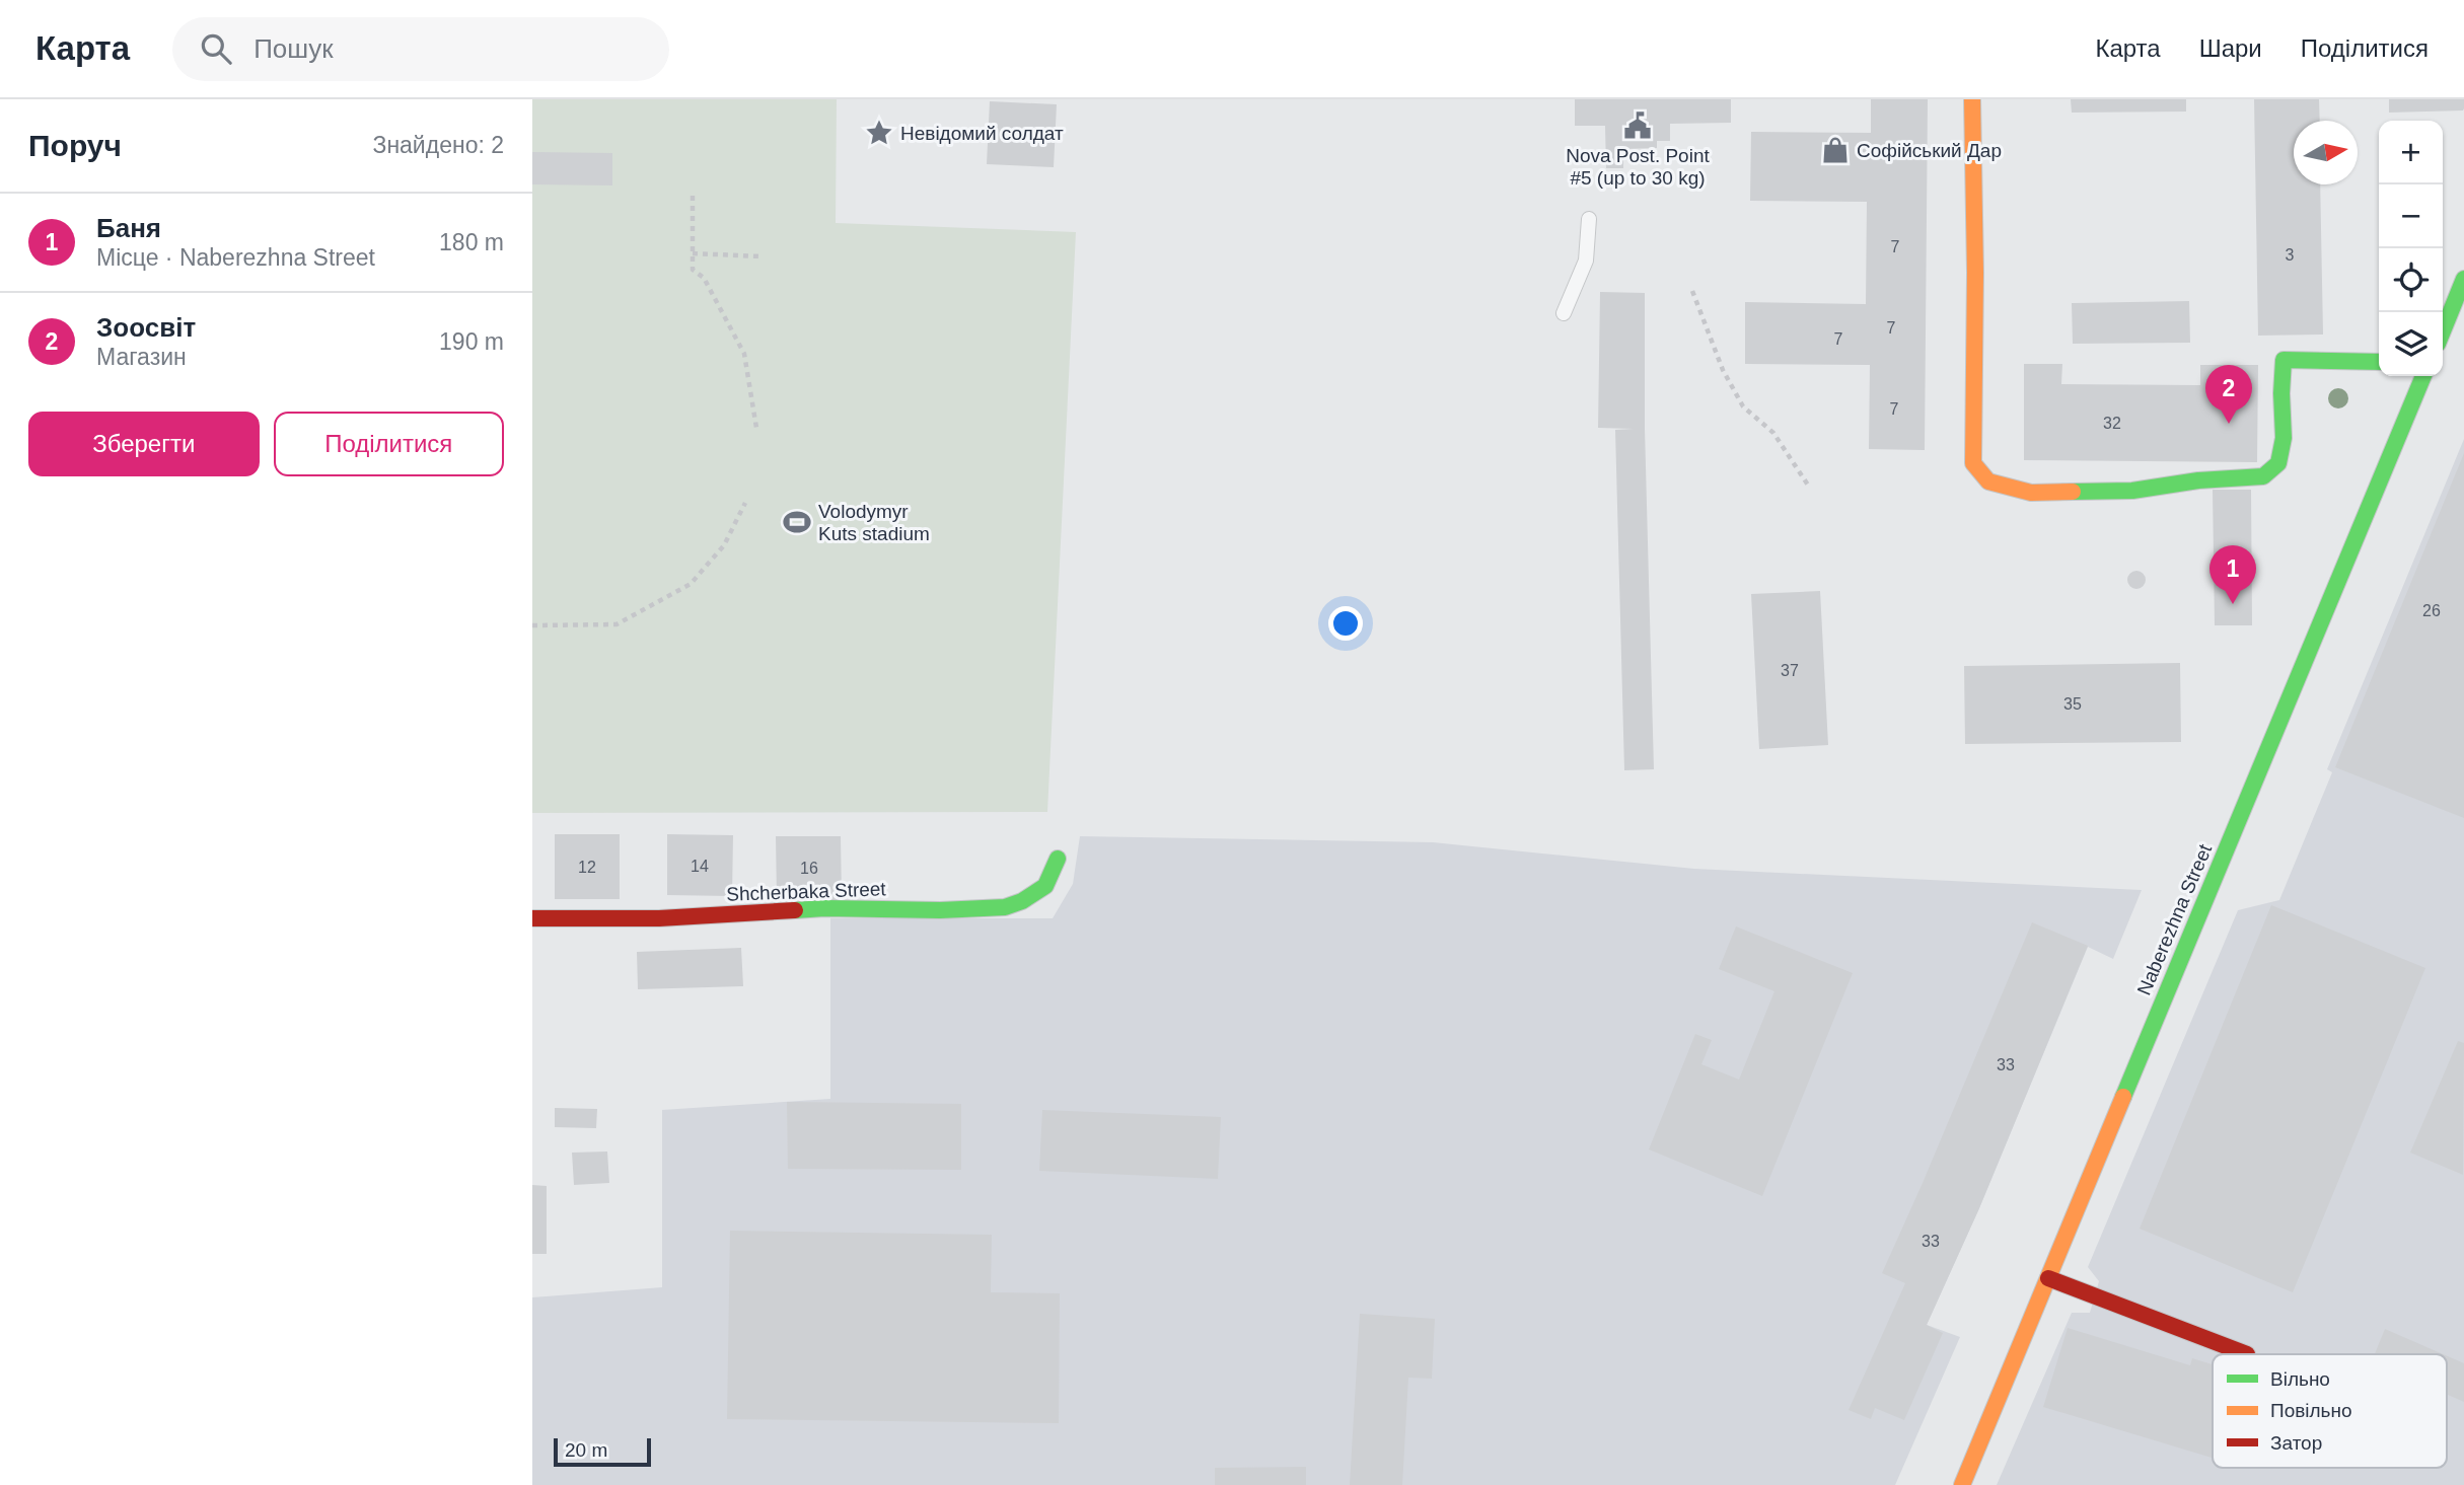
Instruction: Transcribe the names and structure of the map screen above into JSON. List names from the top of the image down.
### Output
{
  "streets": {
    "street": ["Shcherbaka Street", "Naberezhna Street"]
  },
  "places": {
    "public building": ["Nova Post. Point #5 (up to 30 kg)"],
    "place": ["Невідомий солдат"],
    "shop": ["Софійський Дар"],
    "sports": ["Volodymyr Kuts stadium"]
  },
  "house_numbers": [
    "7",
    "3",
    "7",
    "7",
    "7",
    "32",
    "26",
    "37",
    "35",
    "14",
    "12",
    "16",
    "33",
    "33"
  ],
  "legend": ["Вільно", "Повільно", "Затор"],
  "scale_bar": "20 m",
  "north": "right",
  "page": {
    "header": "Карта",
    "search": "Пошук",
    "nav": ["Карта", "Шари", "Поділитися"],
    "heading": ["Поруч", "Знайдено: 2"],
    "map_buttons": ["+", "−"],
    "list": [
      {
        "mark": "1",
        "name": "Баня",
        "note": "Місце · Naberezhna Street",
        "value": "180 m"
      },
      {
        "mark": "2",
        "name": "Зоосвіт",
        "note": "Магазин",
        "value": "190 m"
      }
    ],
    "pins": ["2", "1"],
    "buttons": ["Зберегти", "Поділитися"],
    "scale": "20 m"
  }
}
